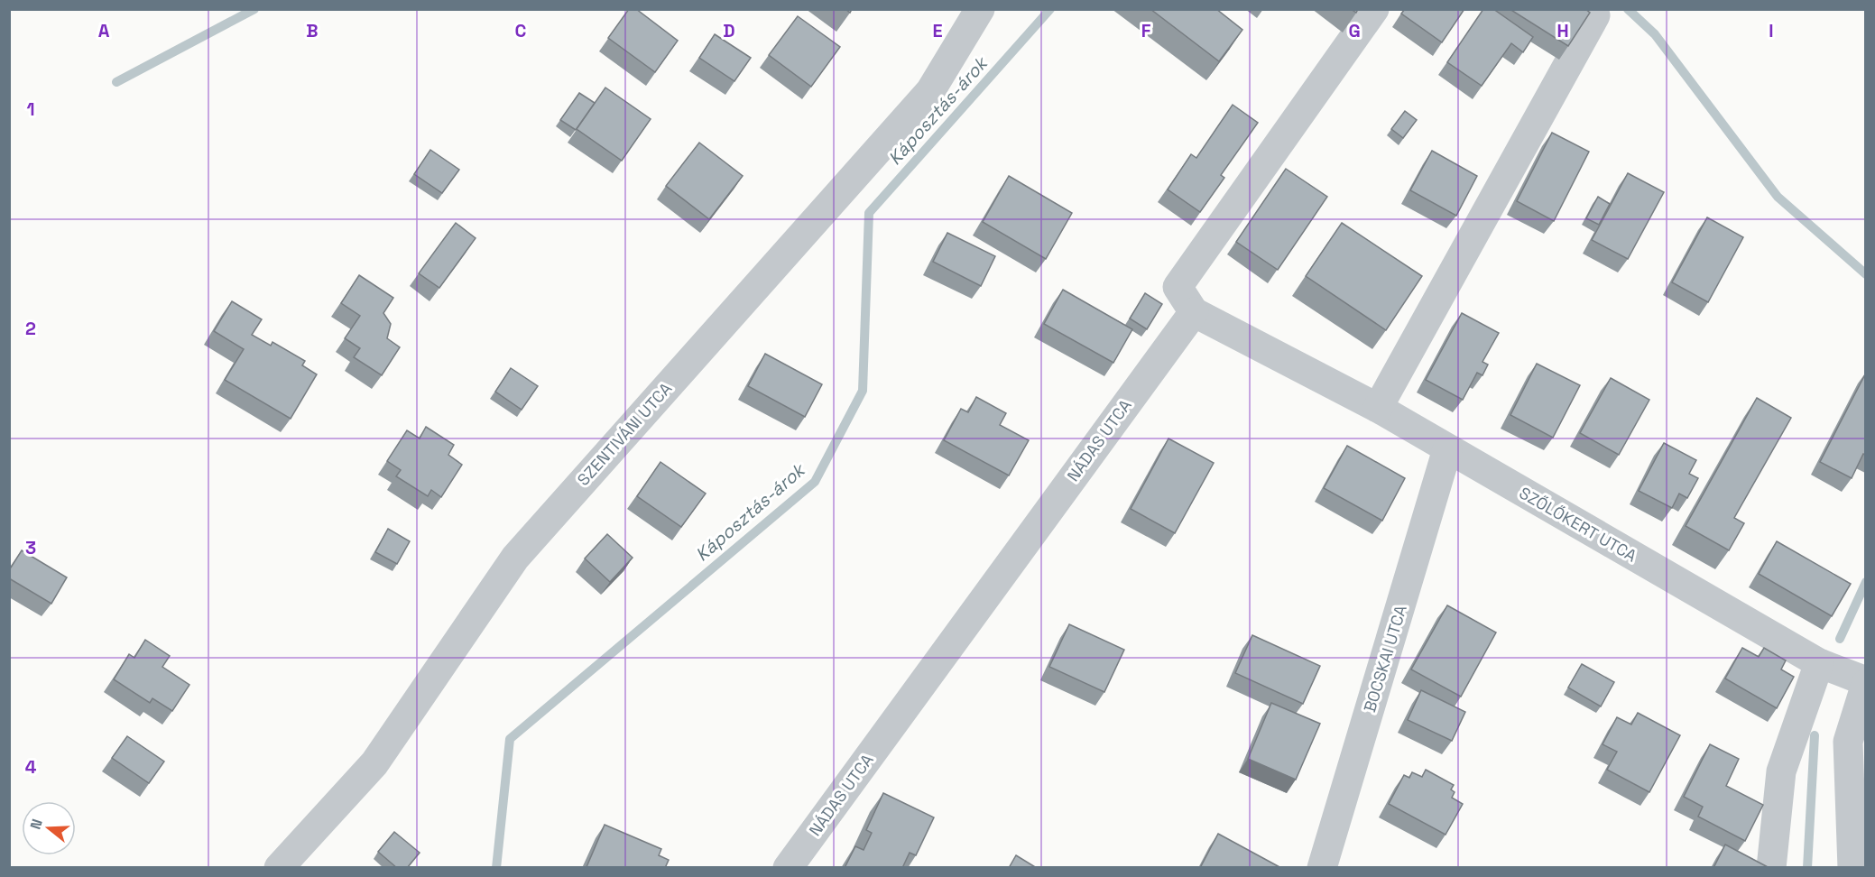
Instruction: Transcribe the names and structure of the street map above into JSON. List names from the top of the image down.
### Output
{
  "streets": {
    "street": [
      "SZENTIVÁNI UTCA",
      "NÁDAS UTCA",
      "SZŐLŐKERT UTCA",
      "BOCSKAI UTCA"
    ]
  },
  "crossings": [
    ["NÁDAS UTCA", "SZŐLŐKERT UTCA"],
    ["SZŐLŐKERT UTCA", "BOCSKAI UTCA"]
  ],
  "water": ["Káposztás-árok"],
  "north": "left",
  "grid": {
    "columns": [
      "A",
      "B",
      "C",
      "D",
      "E",
      "F",
      "G",
      "H",
      "I"
    ],
    "rows": [
      "1",
      "2",
      "3",
      "4"
    ]
  }
}
